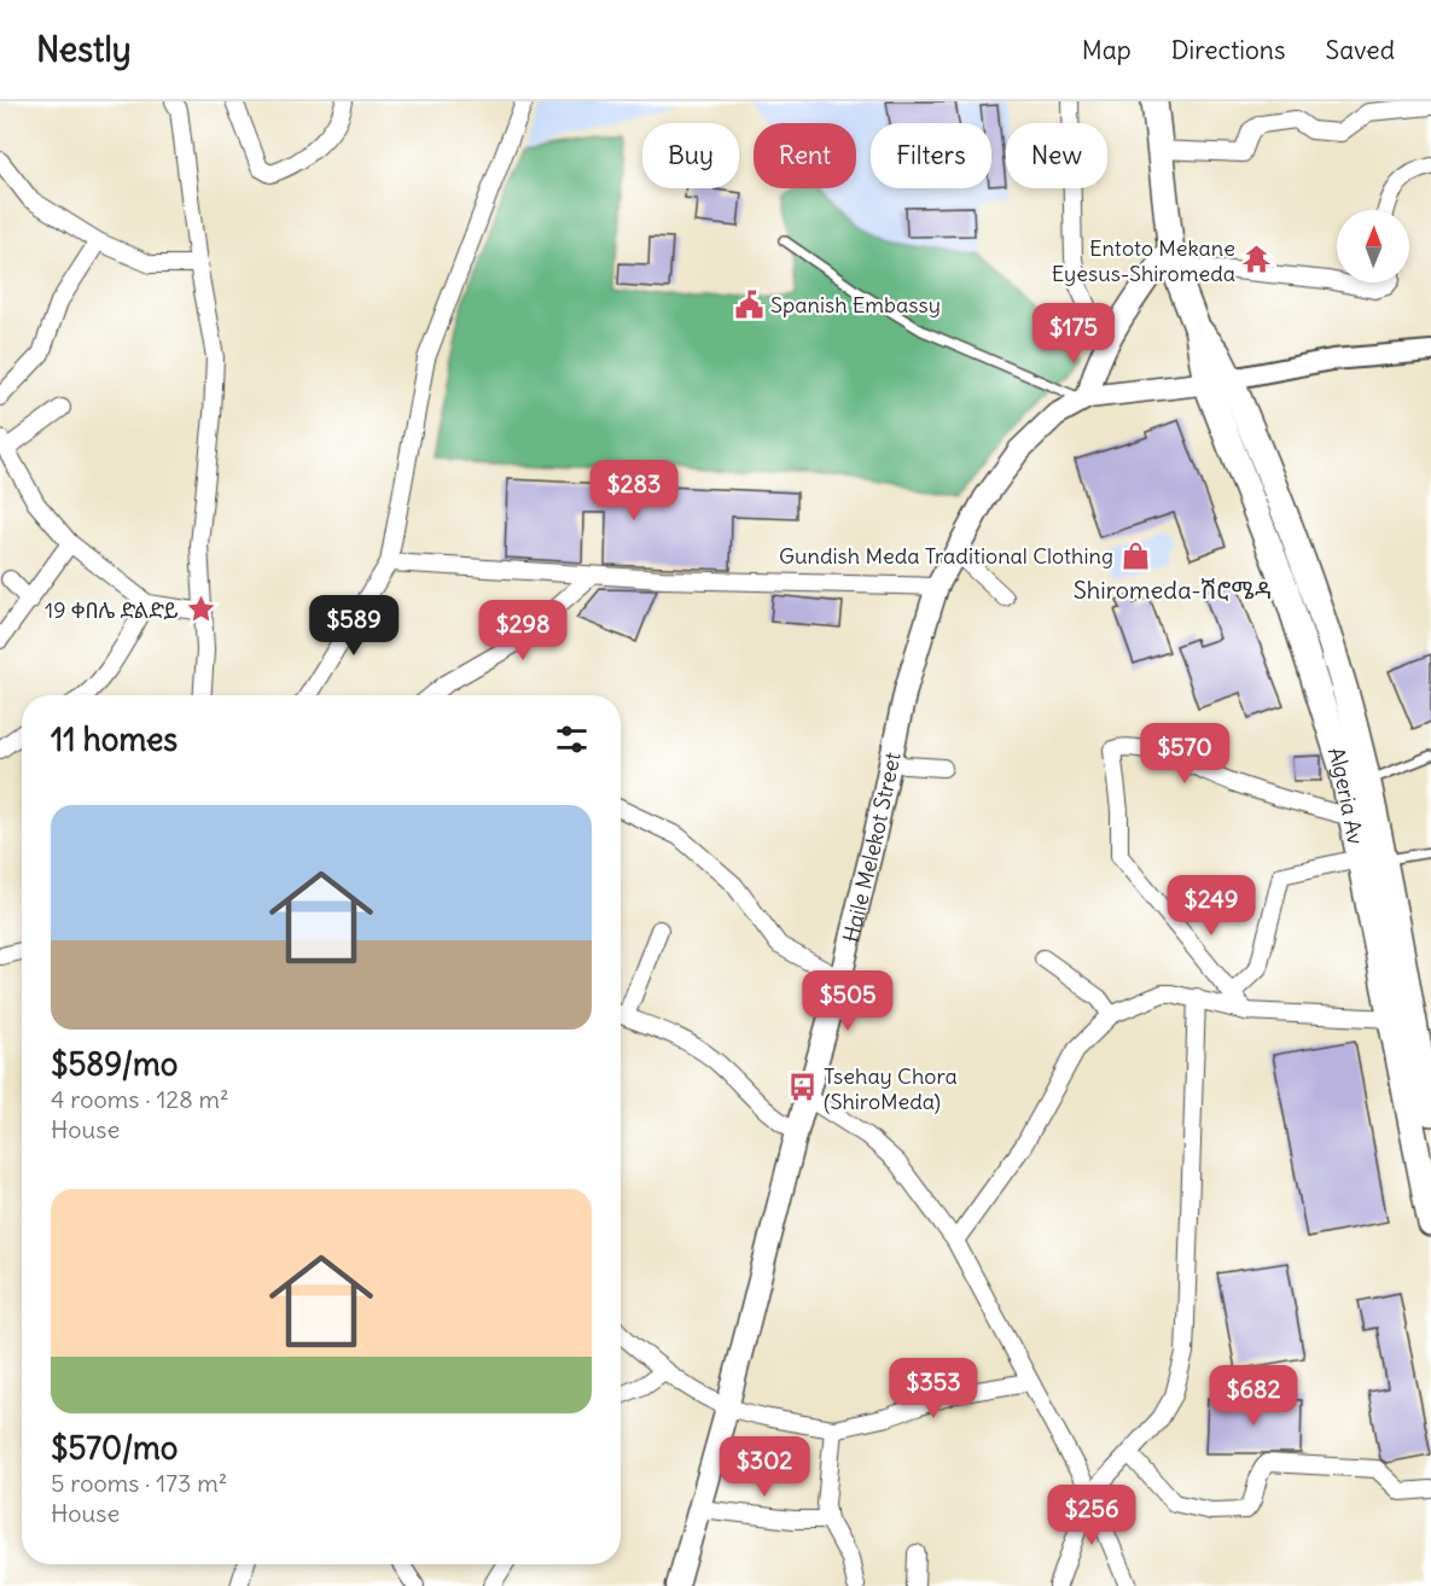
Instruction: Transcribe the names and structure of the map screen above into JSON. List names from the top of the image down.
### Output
{
  "streets": {
    "main road": ["Algeria Av", "Haile Melekot Street"]
  },
  "crossings": [
    ["Algeria Av", "Haile Melekot Street"]
  ],
  "districts": ["Shiromeda-ሽሮሜዳ"],
  "places": {
    "temple": ["Entoto Mekane Eyesus-Shiromeda"],
    "public building": ["Spanish Embassy"],
    "shop": ["Gundish Meda Traditional Clothing"],
    "place": ["19 ቀበሌ ድልድይ"],
    "bus stop": ["Tsehay Chora (ShiroMeda)"]
  },
  "north": "top",
  "page": {
    "header": "Nestly",
    "nav": ["Map", "Directions", "Saved"],
    "chip": [
      "Buy",
      "Rent",
      "Filters",
      "New"
    ],
    "price": [
      "$175",
      "$283",
      "$589",
      "$298",
      "$570",
      "$249",
      "$505",
      "$353",
      "$682",
      "$302",
      "$256"
    ],
    "heading": "11 homes",
    "list": [
      {
        "name": "$589/mo",
        "note": "4 rooms · 128 m² · House"
      },
      {
        "name": "$570/mo",
        "note": "5 rooms · 173 m² · House"
      }
    ]
  }
}
